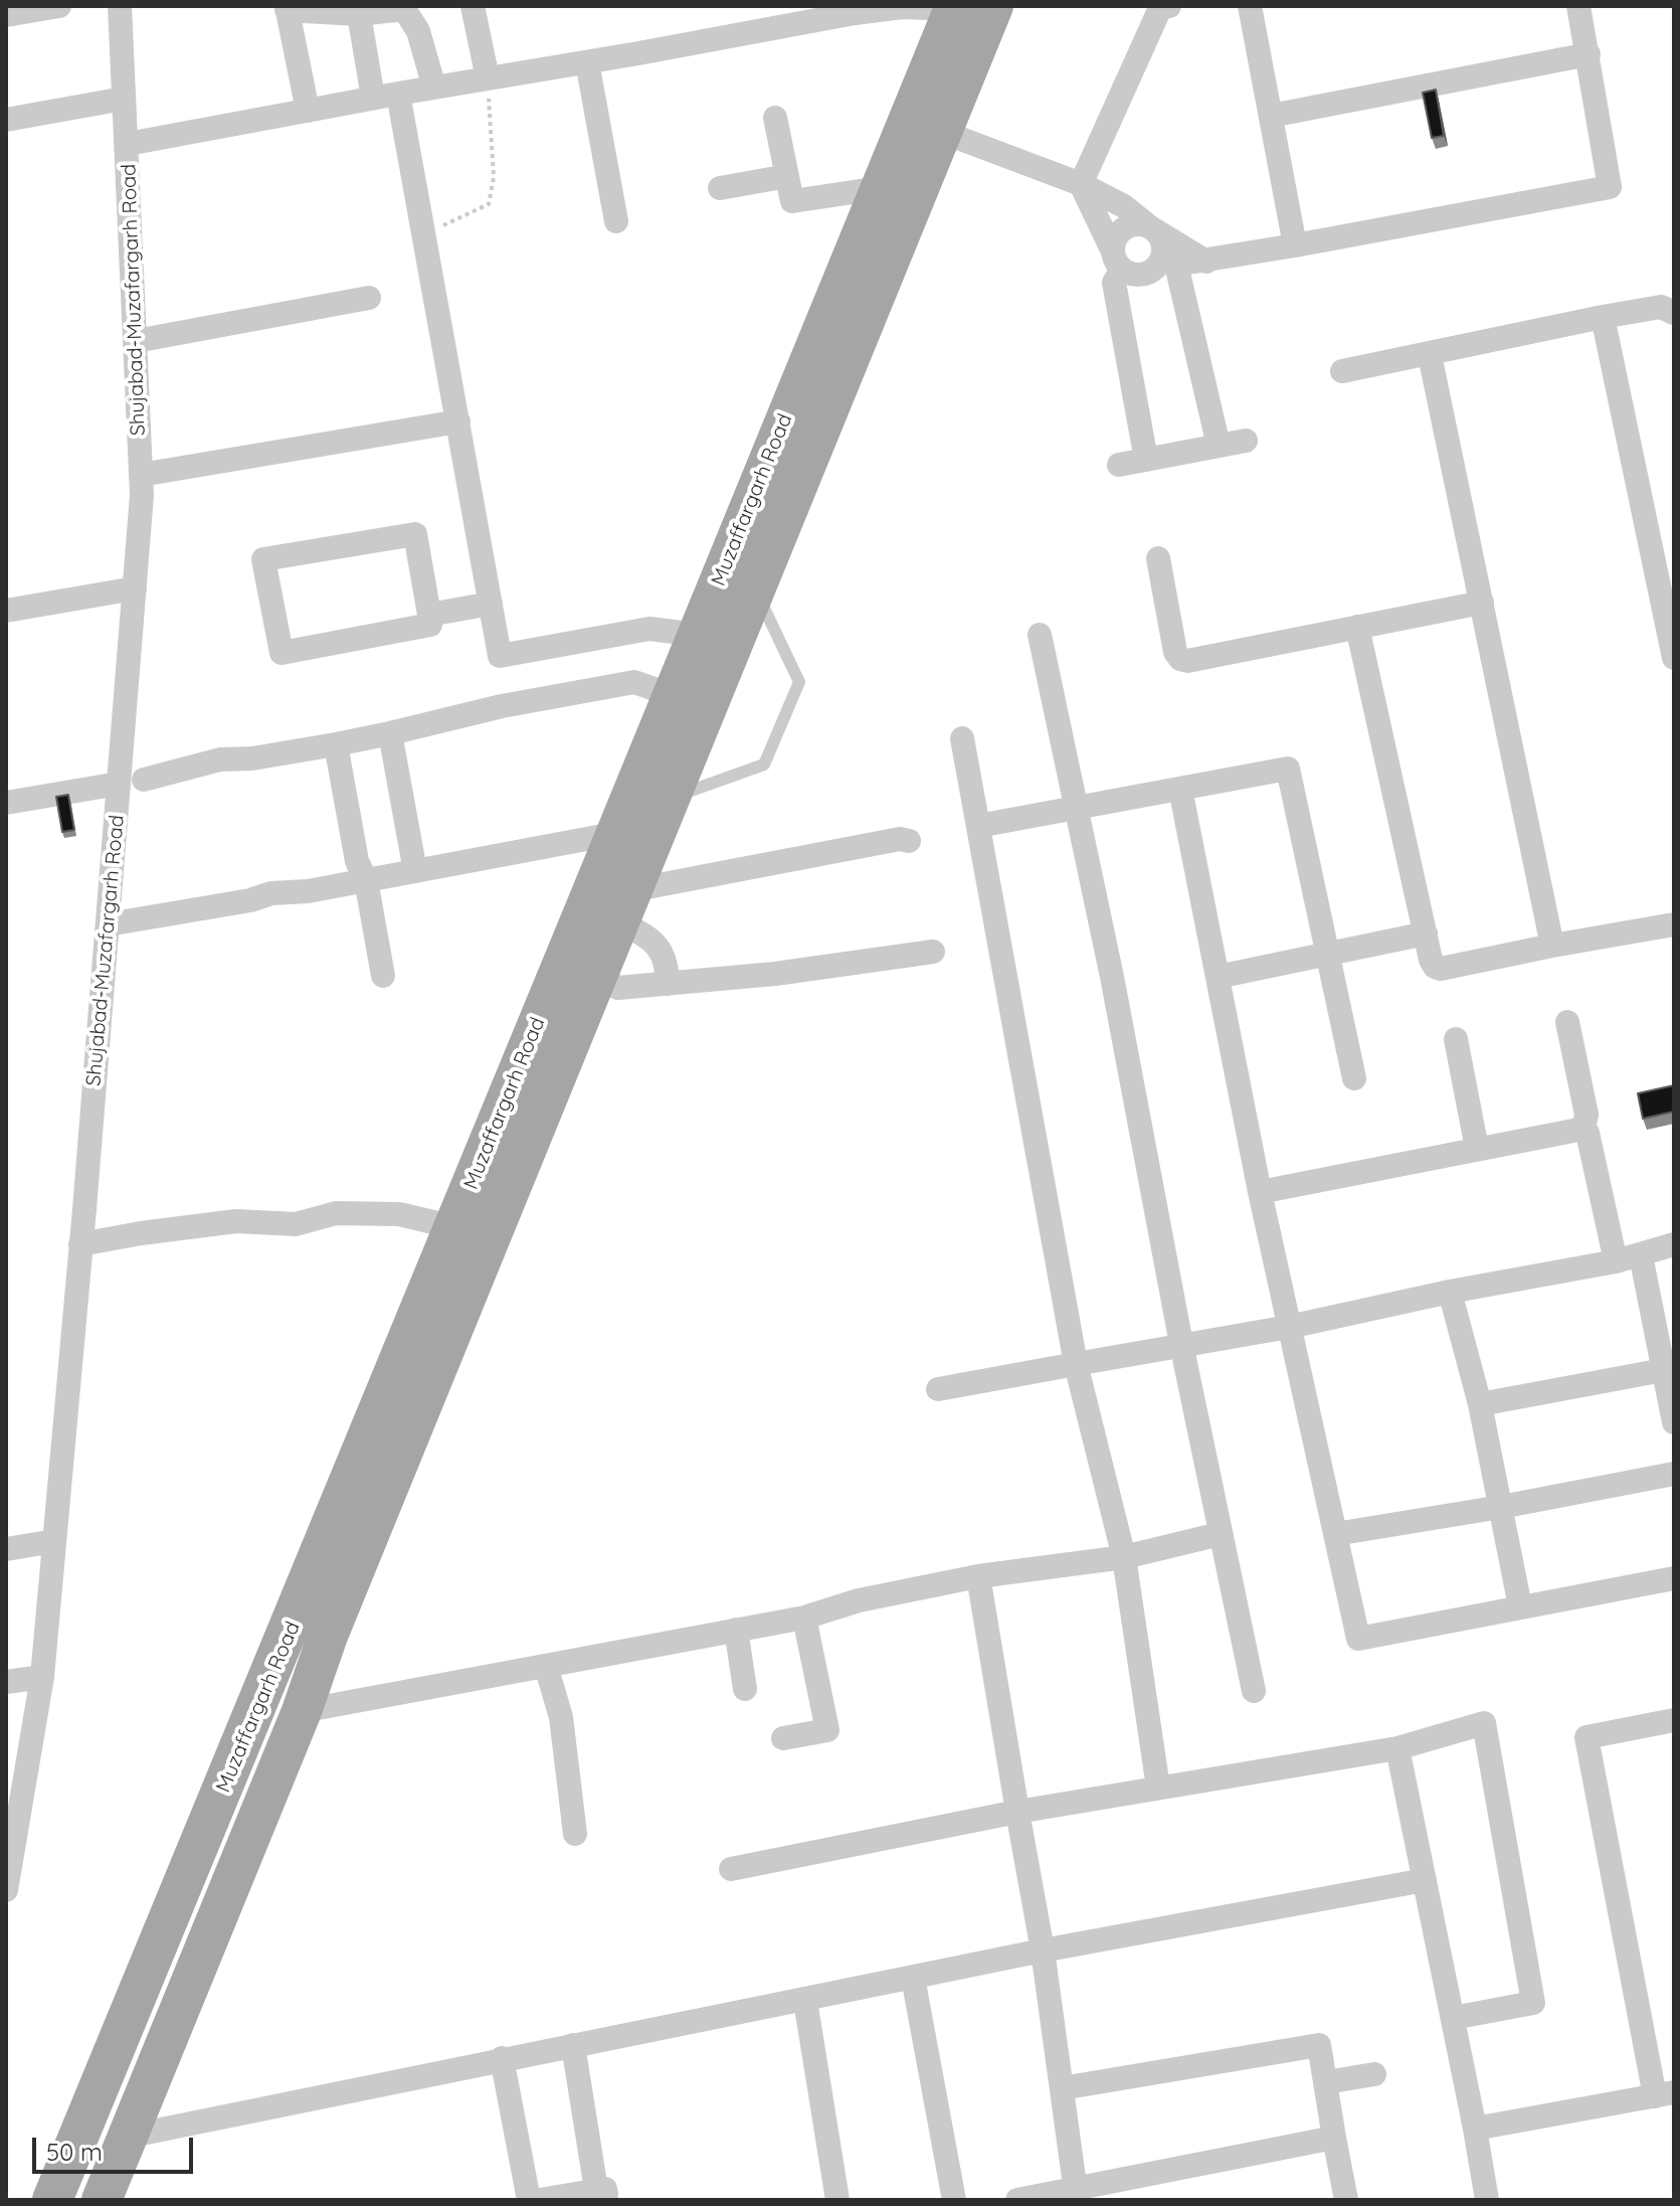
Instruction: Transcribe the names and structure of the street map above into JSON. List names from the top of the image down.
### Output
{
  "streets": {
    "main road": ["Muzaffargarh Road"],
    "street": ["Shujabad-Muzafargarh Road"]
  },
  "scale_bar": "50 m"
}
